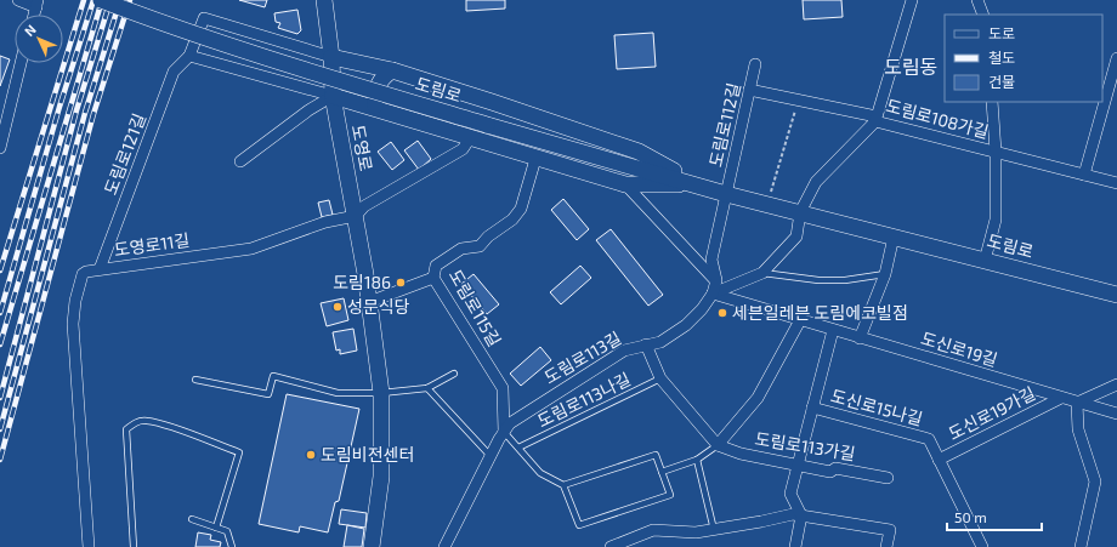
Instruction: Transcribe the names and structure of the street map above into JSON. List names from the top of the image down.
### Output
{
  "streets": {
    "main road": ["도림로", "도영로"],
    "street": [
      "도림로108가길",
      "도림로112길",
      "도림로121길",
      "도영로11길",
      "도림로115길",
      "도신로19길",
      "도림로113길",
      "도신로15나길",
      "도신로19가길",
      "도림로113가길"
    ],
    "lane": ["도림로113나길"]
  },
  "crossings": [
    ["도림로", "도림로112길"],
    ["도림로", "도림로113길"],
    ["도림로108가길", "도림로112길"],
    ["도림로112길", "도림로113길"],
    ["도영로", "도영로11길"],
    ["도림로121길", "도영로11길"],
    ["도림로115길", "도림로113길"],
    ["도신로19길", "도림로113길"],
    ["도신로19길", "도신로19가길"],
    ["도림로113길", "도림로113가길"],
    ["도림로113나길", "도림로113가길"],
    ["도신로15나길", "도신로19가길"]
  ],
  "districts": ["도림동"],
  "places": [
    "도림186",
    "성문식당",
    "세븐일레븐 도림에코빌점",
    "도림비전센터"
  ],
  "legend": ["도로", "철도", "건물"],
  "scale_bar": "50 m",
  "north": "top left"
}
